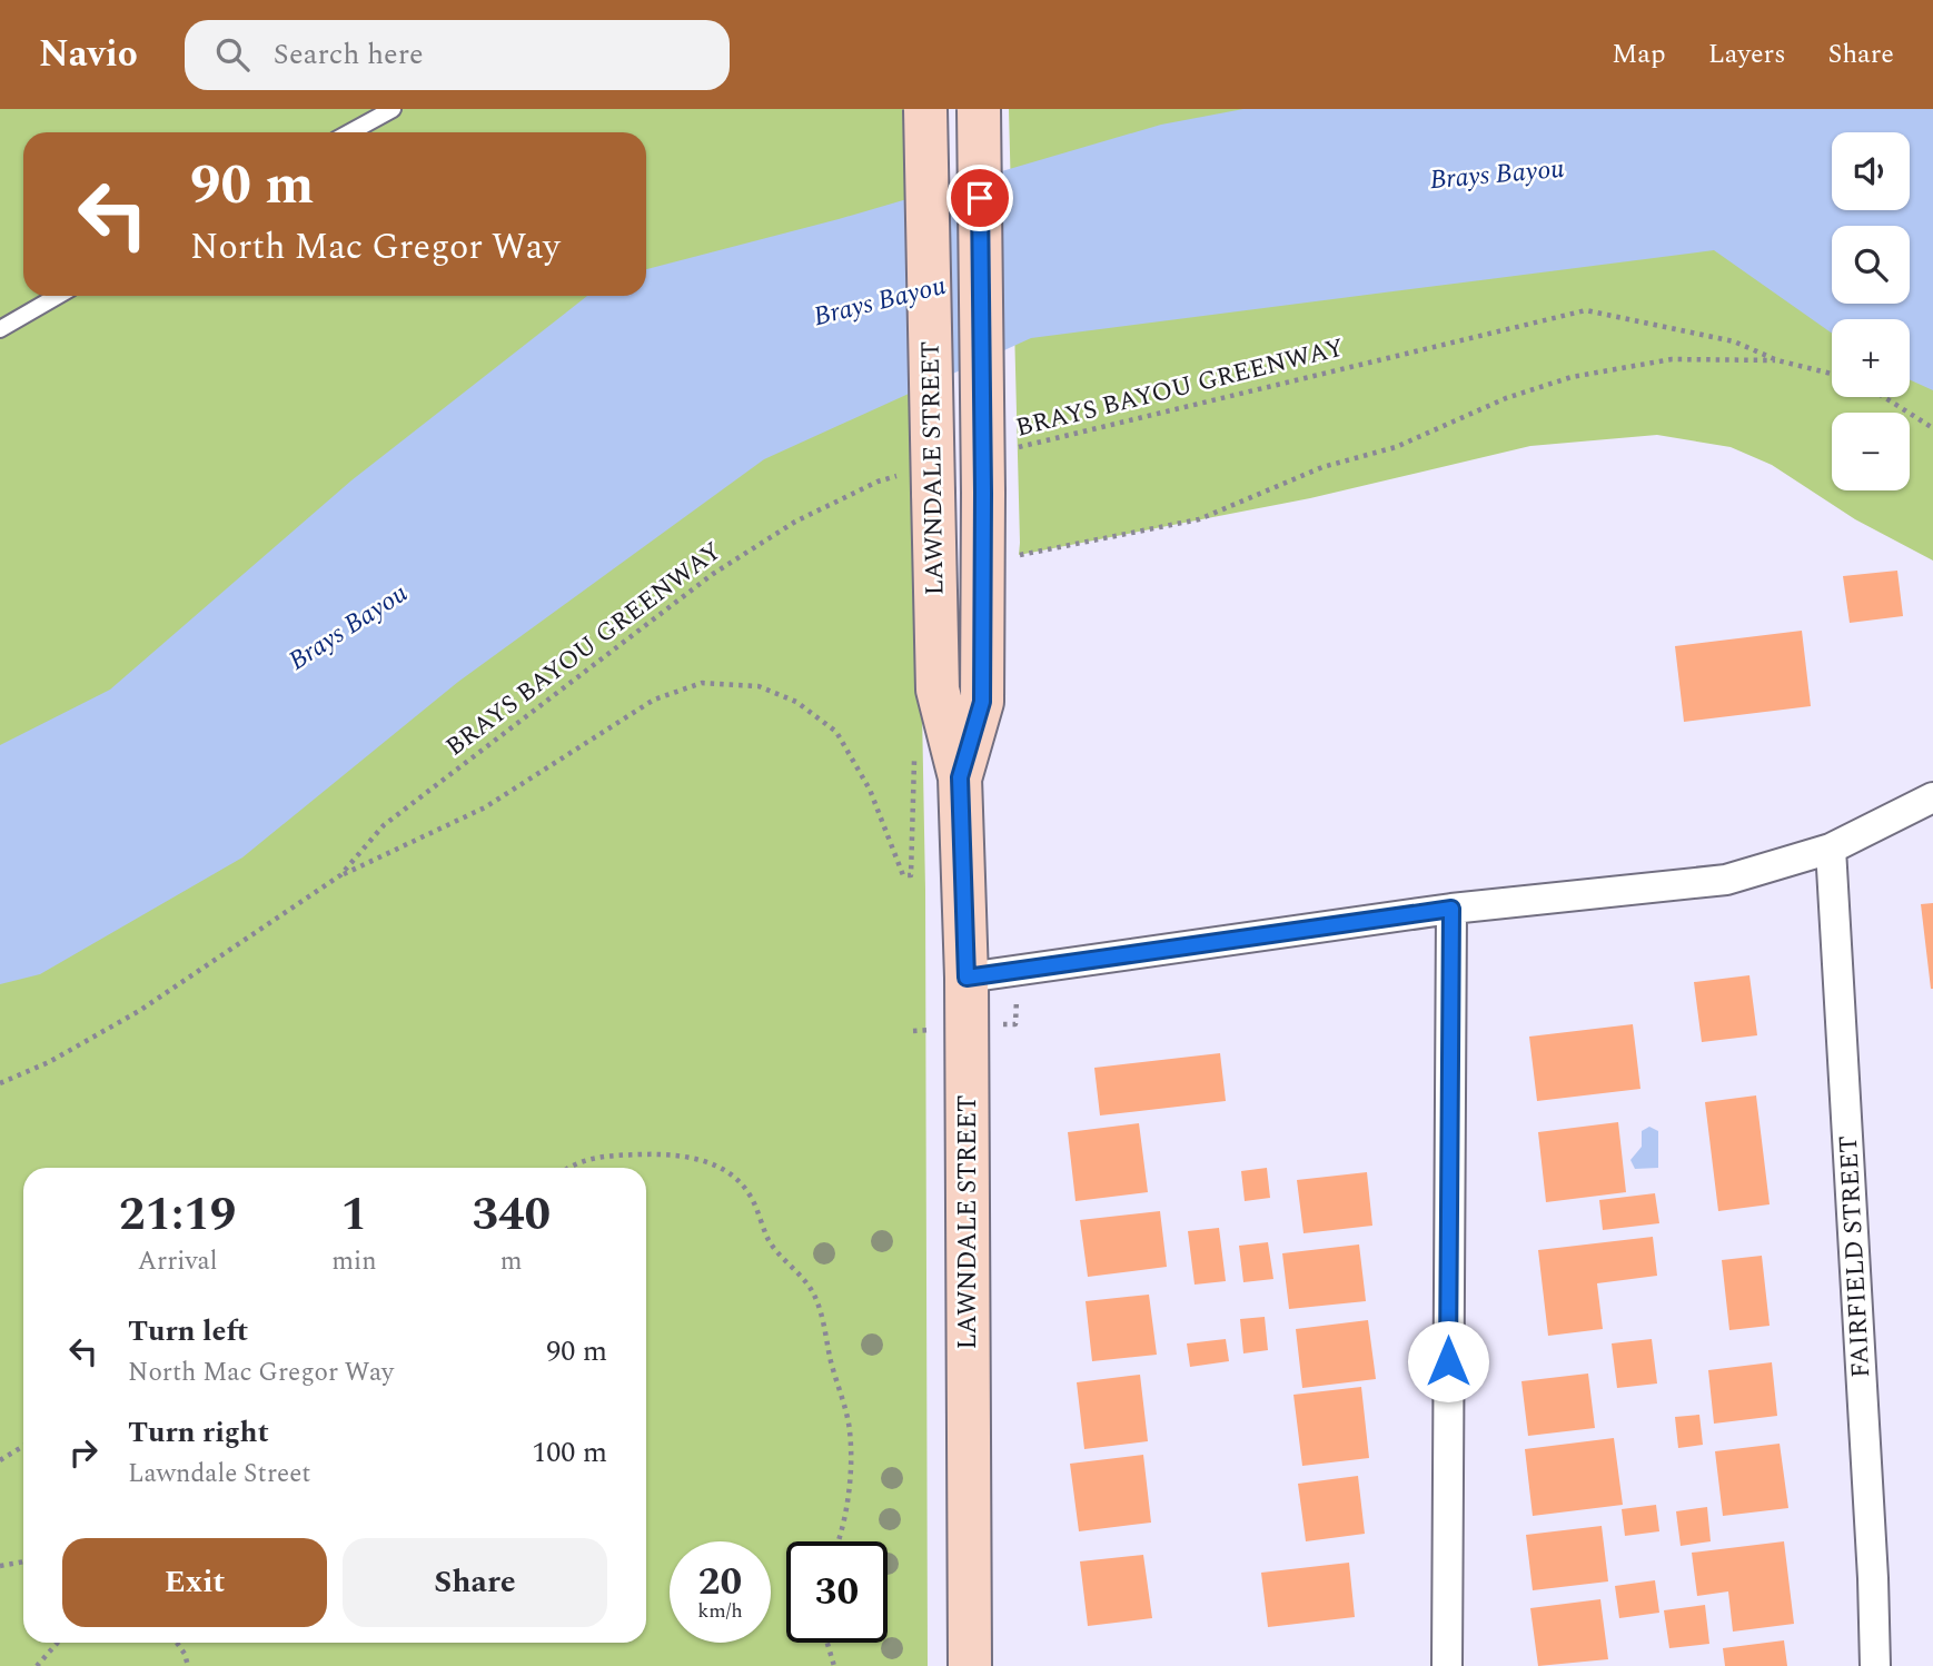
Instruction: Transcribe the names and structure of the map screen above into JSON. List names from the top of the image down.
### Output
{
  "streets": {
    "main road": ["LAWNDALE STREET"],
    "street": ["FAIRFIELD STREET"],
    "path": ["BRAYS BAYOU GREENWAY"]
  },
  "crossings": [
    ["BRAYS BAYOU GREENWAY", "LAWNDALE STREET"]
  ],
  "water": ["Brays Bayou"],
  "page": {
    "header": "Navio",
    "search": "Search here",
    "nav": ["Map", "Layers", "Share"],
    "map_buttons": ["+", "−"],
    "turn": ["90 m", "North Mac Gregor Way"],
    "eta": [
      "21:19",
      "Arrival",
      "1",
      "min",
      "340",
      "m"
    ],
    "list": [
      {
        "name": "Turn left",
        "note": "North Mac Gregor Way",
        "value": "90 m"
      },
      {
        "name": "Turn right",
        "note": "Lawndale Street",
        "value": "100 m"
      }
    ],
    "buttons": ["Exit", "Share"],
    "speed": "20 km/h",
    "limit": "30"
  }
}
